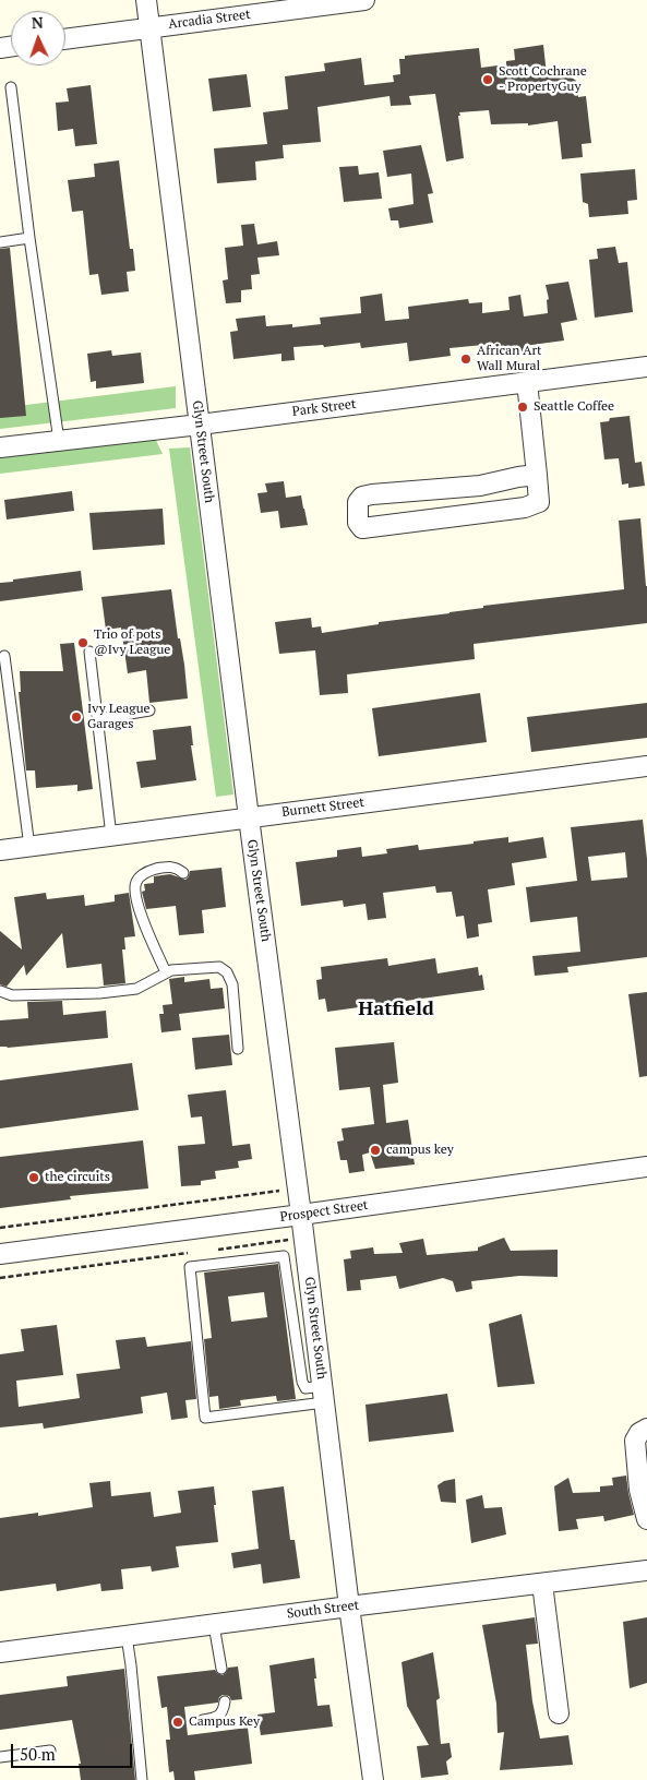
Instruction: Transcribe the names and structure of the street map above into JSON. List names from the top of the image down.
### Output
{
  "streets": {
    "street": [
      "Arcadia Street",
      "Park Street",
      "Glyn Street South",
      "Burnett Street",
      "Prospect Street",
      "South Street"
    ]
  },
  "crossings": [
    ["Arcadia Street", "Glyn Street South"],
    ["Park Street", "Glyn Street South"],
    ["Glyn Street South", "Burnett Street"],
    ["Glyn Street South", "Prospect Street"],
    ["Glyn Street South", "South Street"]
  ],
  "districts": ["Hatfield"],
  "places": [
    "Scott Cochrane - PropertyGuy",
    "African Art Wall Mural",
    "Seattle Coffee",
    "Trio of pots @Ivy League",
    "Ivy League Garages",
    "campus key",
    "the circuits",
    "Campus Key"
  ],
  "scale_bar": "50 m",
  "north": "top"
}
